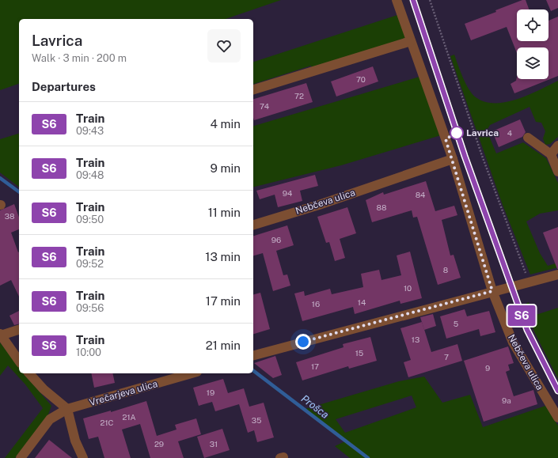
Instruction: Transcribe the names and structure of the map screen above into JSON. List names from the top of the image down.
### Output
{
  "streets": {
    "street": ["Nebčeva ulica", "Vrečarjeva ulica"]
  },
  "water": ["Prošca"],
  "places": ["Lavrica"],
  "house_numbers": [
    "70",
    "72",
    "74",
    "4",
    "94",
    "84",
    "88",
    "38",
    "96",
    "8",
    "10",
    "14",
    "16",
    "5",
    "13",
    "15",
    "7",
    "17",
    "9",
    "19",
    "9a",
    "21A",
    "35",
    "21C",
    "29",
    "31"
  ],
  "page": {
    "on_map": "S6",
    "heading": [
      ["Lavrica", "Walk · 3 min · 200 m"],
      "Departures"
    ],
    "list": [
      {
        "mark": "S6",
        "name": "Train",
        "note": "09:43",
        "value": "4 min"
      },
      {
        "mark": "S6",
        "name": "Train",
        "note": "09:48",
        "value": "9 min"
      },
      {
        "mark": "S6",
        "name": "Train",
        "note": "09:50",
        "value": "11 min"
      },
      {
        "mark": "S6",
        "name": "Train",
        "note": "09:52",
        "value": "13 min"
      },
      {
        "mark": "S6",
        "name": "Train",
        "note": "09:56",
        "value": "17 min"
      },
      {
        "mark": "S6",
        "name": "Train",
        "note": "10:00",
        "value": "21 min"
      }
    ]
  }
}
